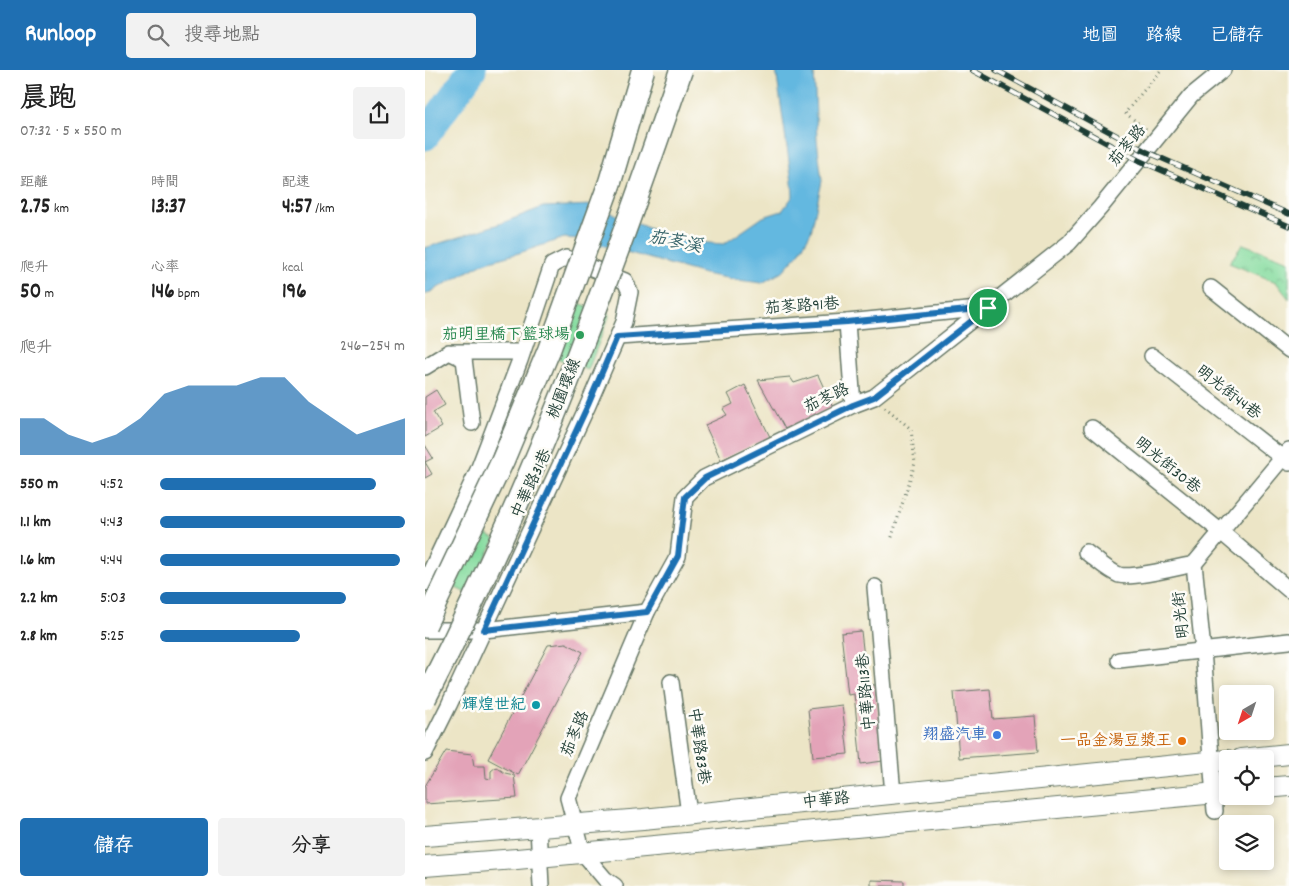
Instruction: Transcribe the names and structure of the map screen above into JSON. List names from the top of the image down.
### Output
{
  "streets": {
    "highway": ["桃園環線"],
    "main road": ["中華路"],
    "street": [
      "茄苳路",
      "茄苳路91巷",
      "明光街44巷",
      "明光街30巷",
      "中華路31巷",
      "明光街",
      "中華路113巷",
      "中華路83巷"
    ]
  },
  "crossings": [
    ["茄苳路", "茄苳路91巷"],
    ["茄苳路", "中華路"],
    ["茄苳路91巷", "中華路31巷"],
    ["中華路113巷", "中華路"],
    ["中華路83巷", "中華路"]
  ],
  "water": ["茄苳溪"],
  "places": [
    "茄明里橋下籃球場",
    "輝煌世紀",
    "翔盛汽車",
    "一品金湯豆漿王"
  ],
  "north": "bottom left",
  "page": {
    "header": "Runloop",
    "search": "搜尋地點",
    "nav": ["地圖", "路線", "已儲存"],
    "heading": ["晨跑", "07:32 · 5 × 550 m"],
    "stats": [
      ["距離", "2.75 km"],
      ["時間", "13:37"],
      ["配速", "4:57 /km"],
      ["爬升", "50 m"],
      ["心率", "146 bpm"],
      ["kcal", "196"]
    ],
    "chart": ["爬升", "246–254 m"],
    "list": [
      {
        "name": "550 m",
        "note": "4:52"
      },
      {
        "name": "1.1 km",
        "note": "4:43"
      },
      {
        "name": "1.6 km",
        "note": "4:44"
      },
      {
        "name": "2.2 km",
        "note": "5:03"
      },
      {
        "name": "2.8 km",
        "note": "5:25"
      }
    ],
    "buttons": ["儲存", "分享"]
  }
}
